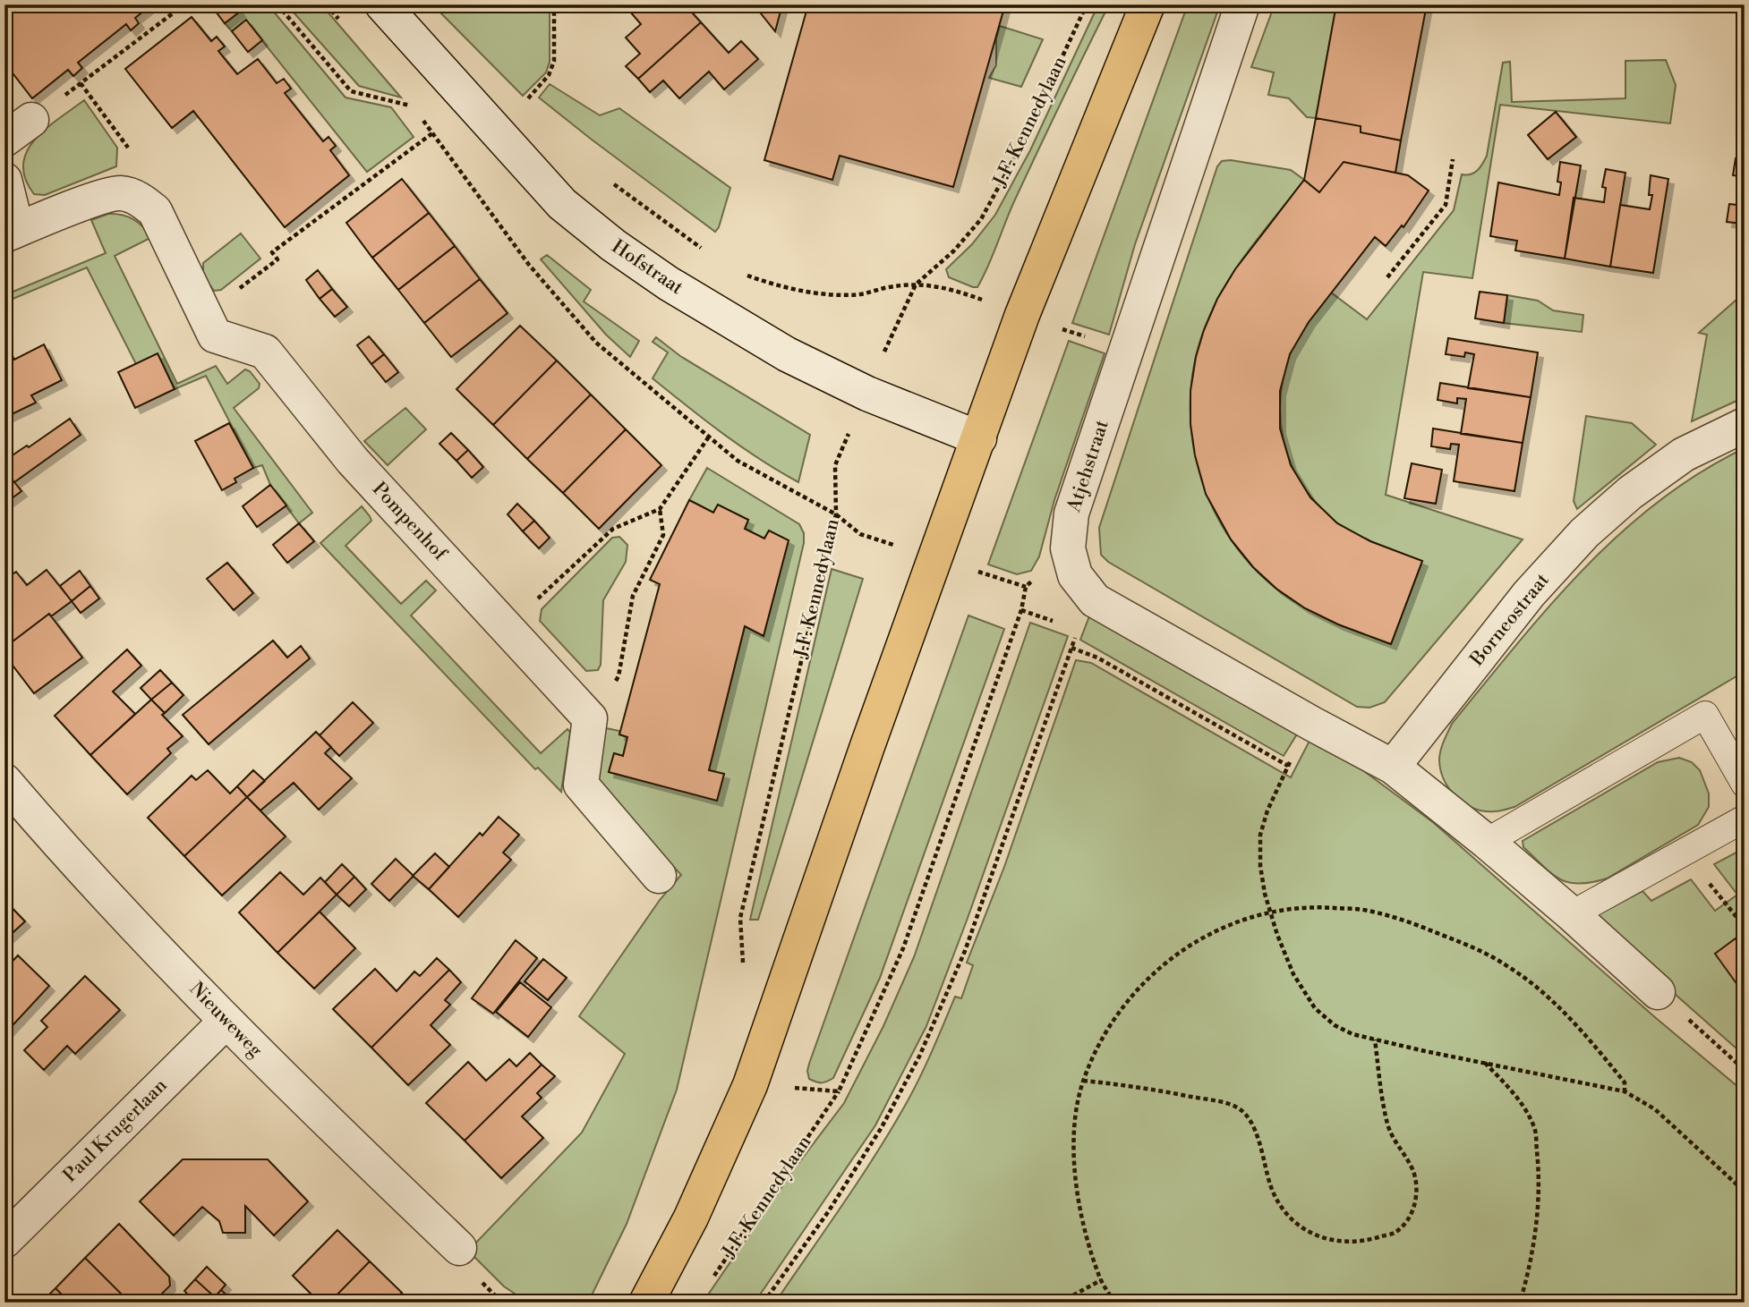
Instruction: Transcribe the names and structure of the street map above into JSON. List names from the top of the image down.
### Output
{
  "streets": {
    "street": [
      "Hofstraat",
      "Atjehstraat",
      "Pompenhof",
      "Borneostraat",
      "Nieuweweg",
      "Paul Krugerlaan"
    ],
    "path": ["J.F. Kennedylaan"]
  },
  "crossings": [
    ["J.F. Kennedylaan", "Hofstraat"],
    ["Atjehstraat", "Borneostraat"],
    ["Nieuweweg", "Paul Krugerlaan"]
  ]
}
